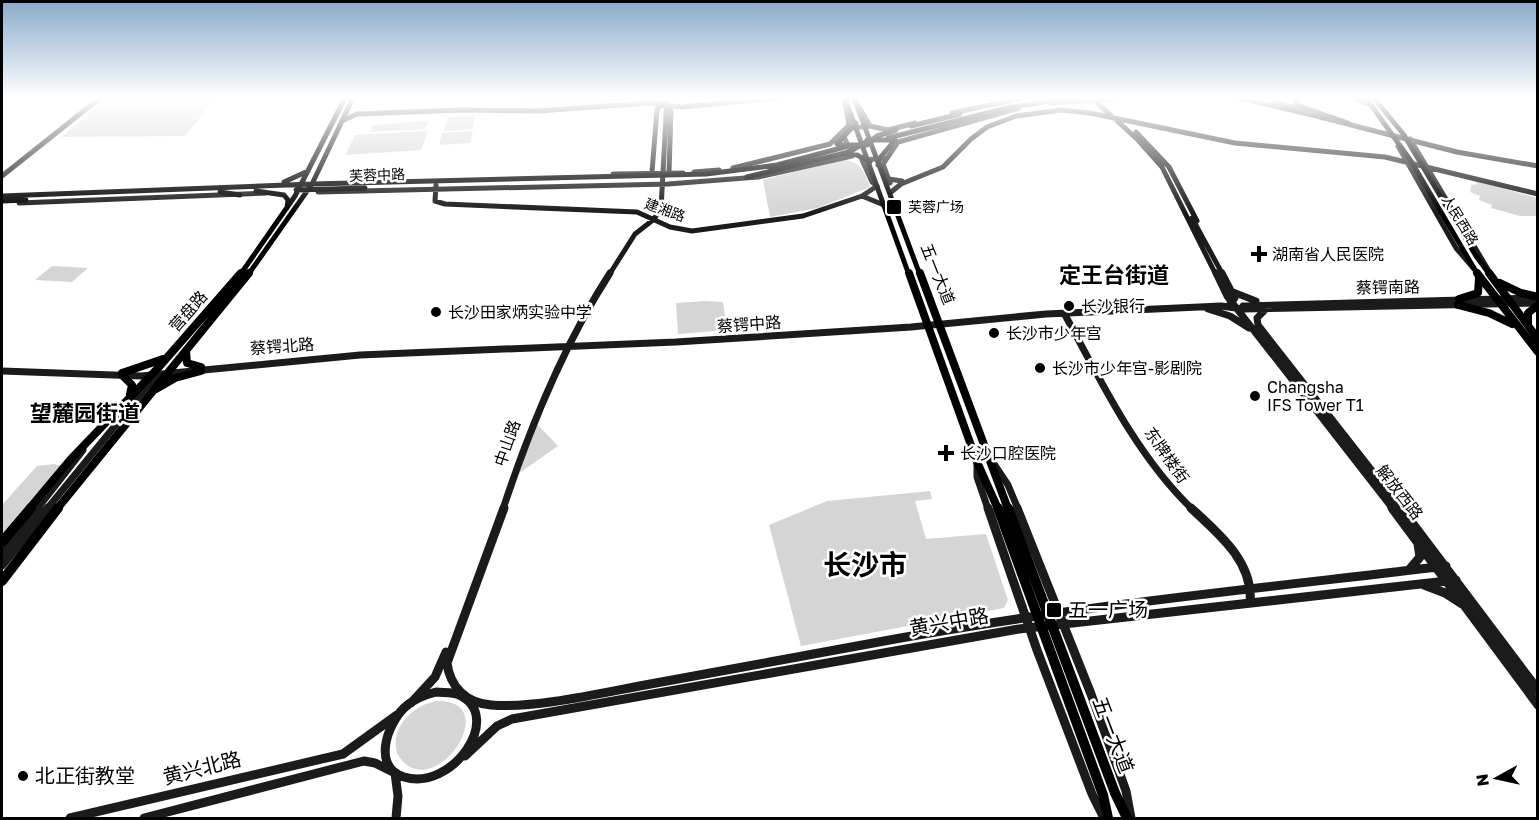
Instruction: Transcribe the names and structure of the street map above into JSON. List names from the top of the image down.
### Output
{
  "streets": {
    "main road": [
      "芙蓉中路",
      "建湘路",
      "人民西路",
      "五一大道",
      "蔡锷南路",
      "营盘路",
      "蔡锷中路",
      "蔡锷北路",
      "中山路",
      "东牌楼街",
      "解放西路",
      "黄兴中路",
      "黄兴北路"
    ]
  },
  "crossings": [
    ["芙蓉中路", "建湘路"],
    ["芙蓉中路", "营盘路"],
    ["建湘路", "五一大道"],
    ["建湘路", "中山路"],
    ["人民西路", "蔡锷南路"],
    ["五一大道", "蔡锷中路"],
    ["五一大道", "黄兴中路"],
    ["蔡锷南路", "蔡锷中路"],
    ["蔡锷南路", "解放西路"],
    ["营盘路", "蔡锷北路"],
    ["蔡锷中路", "蔡锷北路"],
    ["蔡锷中路", "中山路"],
    ["蔡锷中路", "东牌楼街"],
    ["蔡锷中路", "解放西路"],
    ["蔡锷北路", "中山路"],
    ["中山路", "黄兴中路"],
    ["中山路", "黄兴北路"],
    ["东牌楼街", "黄兴中路"],
    ["解放西路", "黄兴中路"],
    ["黄兴中路", "黄兴北路"]
  ],
  "districts": ["定王台街道", "望麓园街道", "长沙市"],
  "places": {
    "transit": ["芙蓉广场", "五一广场"],
    "health": ["湖南省人民医院", "长沙口腔医院"],
    "other": [
      "长沙银行",
      "长沙田家炳实验中学",
      "长沙市少年宫",
      "长沙市少年宫-影剧院",
      "Changsha IFS Tower T1",
      "北正街教堂"
    ]
  },
  "north": "left"
}
